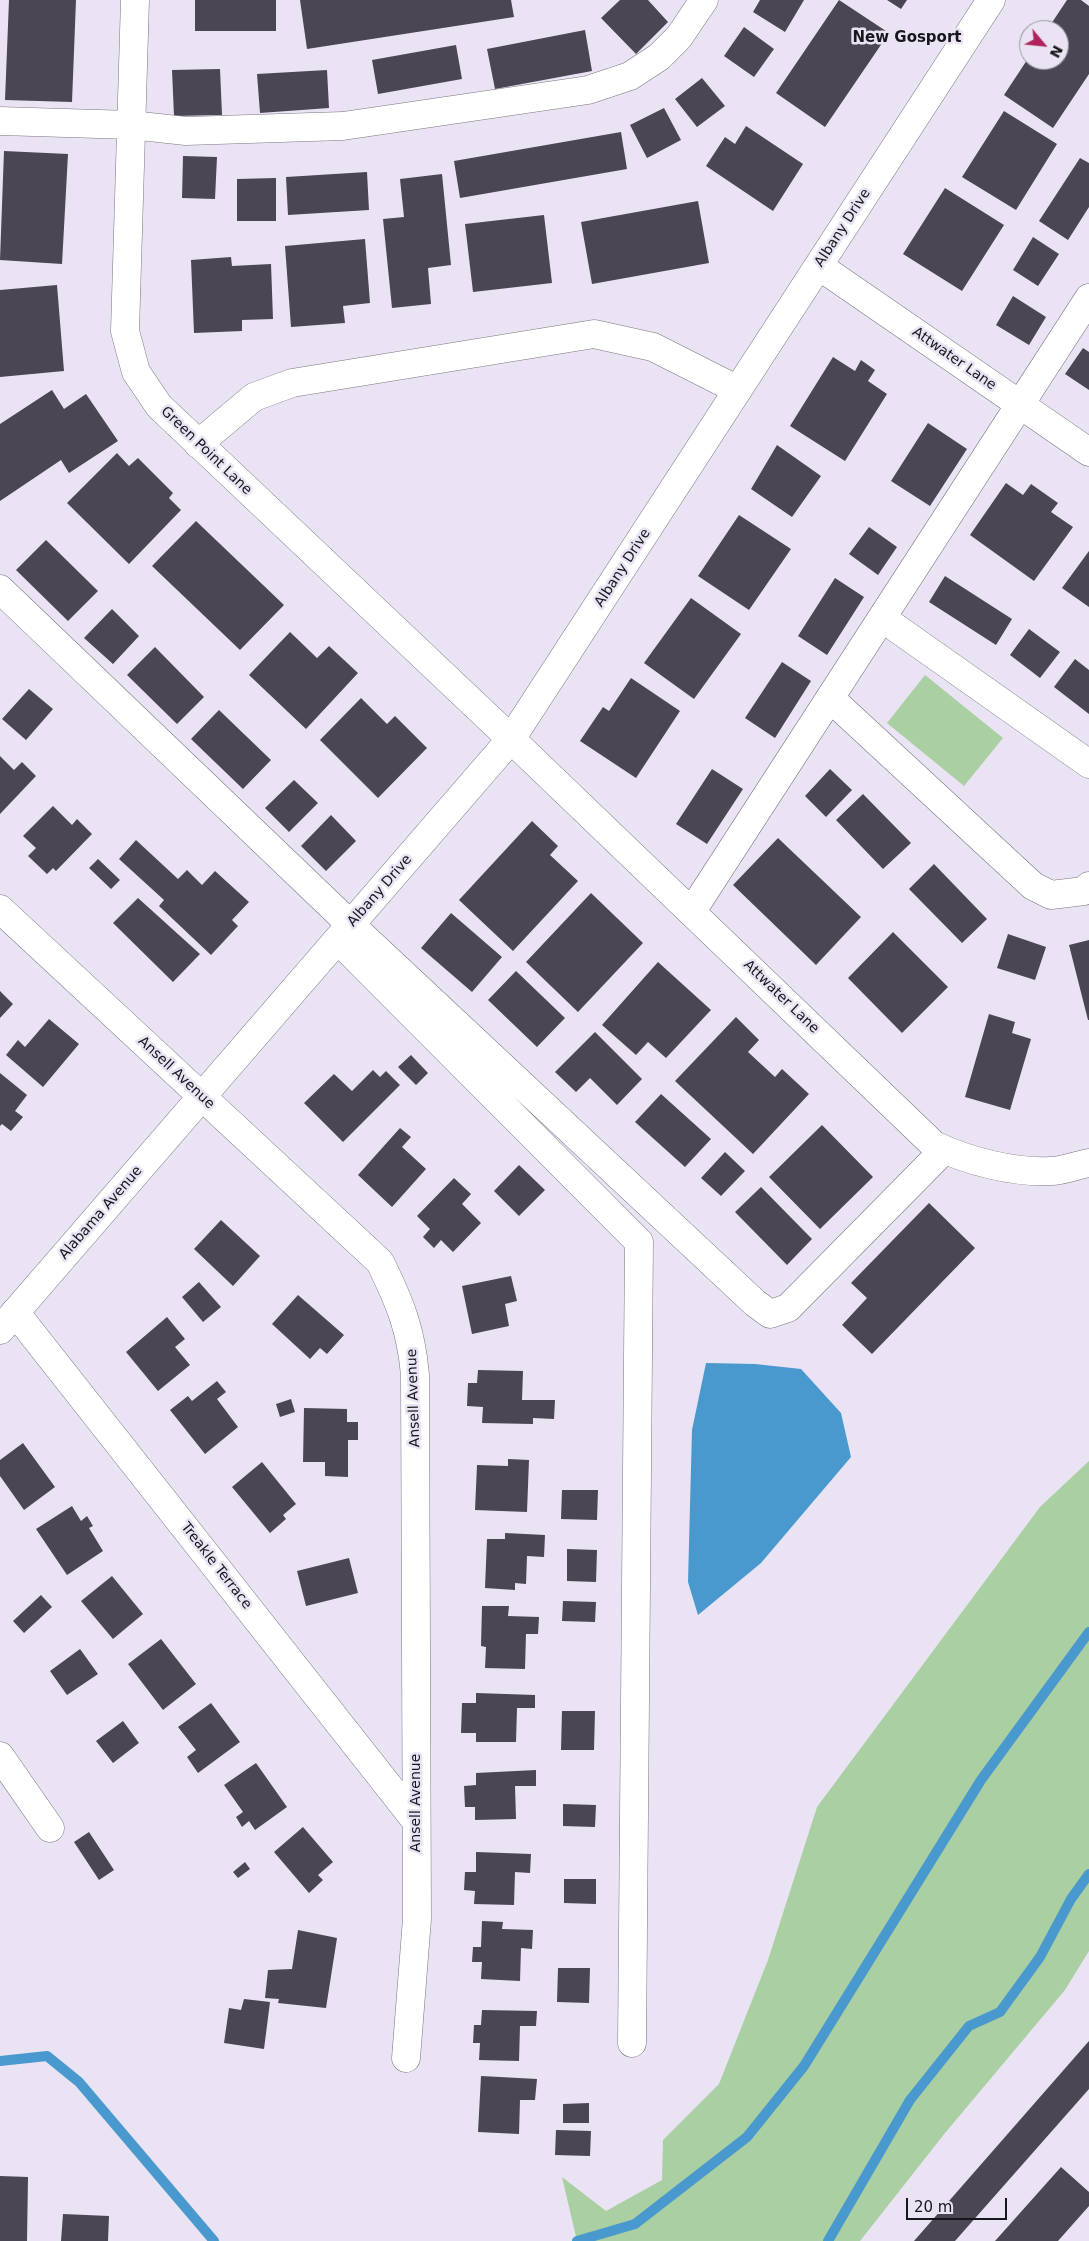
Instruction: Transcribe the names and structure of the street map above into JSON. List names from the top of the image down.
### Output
{
  "streets": {
    "street": [
      "Albany Drive",
      "Attwater Lane",
      "Green Point Lane",
      "Ansell Avenue",
      "Alabama Avenue",
      "Treakle Terrace"
    ]
  },
  "crossings": [
    ["Albany Drive", "Attwater Lane"],
    ["Albany Drive", "Green Point Lane"],
    ["Albany Drive", "Ansell Avenue"],
    ["Albany Drive", "Alabama Avenue"],
    ["Attwater Lane", "Green Point Lane"],
    ["Ansell Avenue", "Alabama Avenue"],
    ["Ansell Avenue", "Treakle Terrace"],
    ["Alabama Avenue", "Treakle Terrace"]
  ],
  "districts": ["New Gosport"],
  "scale_bar": "20 m",
  "north": "bottom right"
}
